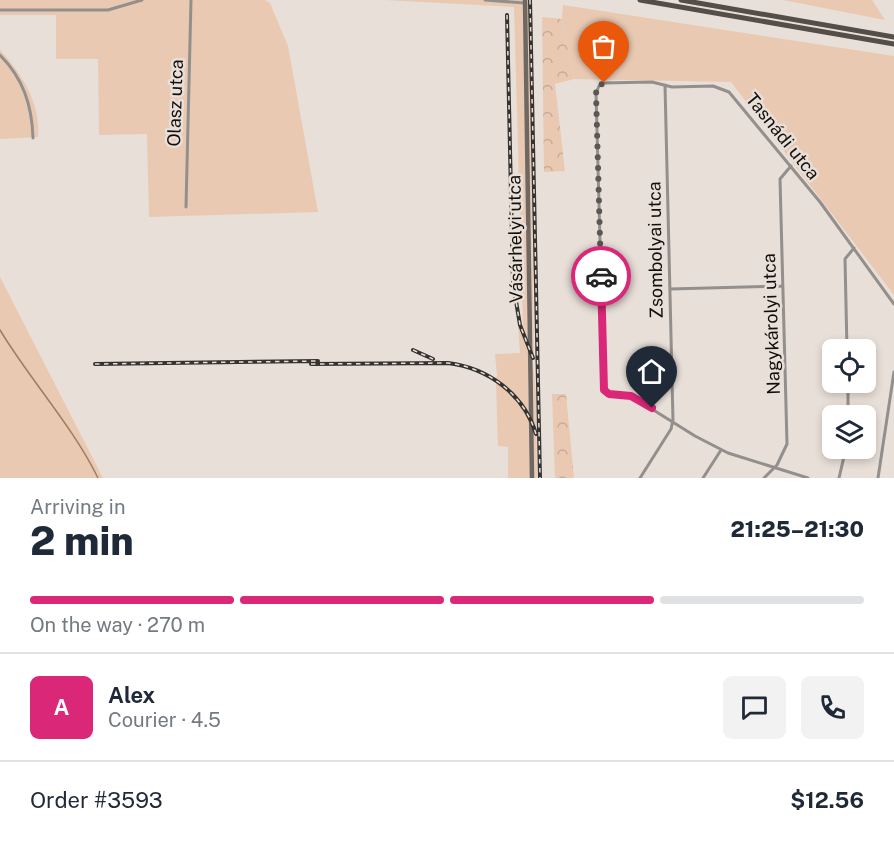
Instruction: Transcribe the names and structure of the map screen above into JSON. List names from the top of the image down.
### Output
{
  "streets": {
    "street": [
      "Olasz utca",
      "Tasnádi utca",
      "Vásárhelyi utca",
      "Zsombolyai utca",
      "Nagykárolyi utca"
    ]
  },
  "crossings": [
    ["Tasnádi utca", "Zsombolyai utca"],
    ["Tasnádi utca", "Nagykárolyi utca"]
  ],
  "page": {
    "heading": ["2 min", "Arriving in", "21:25–21:30"],
    "panel": [
      "Alex",
      "Courier · 4.5",
      "Order #3593",
      "$12.56"
    ],
    "bar": "On the way · 270 m",
    "round": "A"
  }
}
